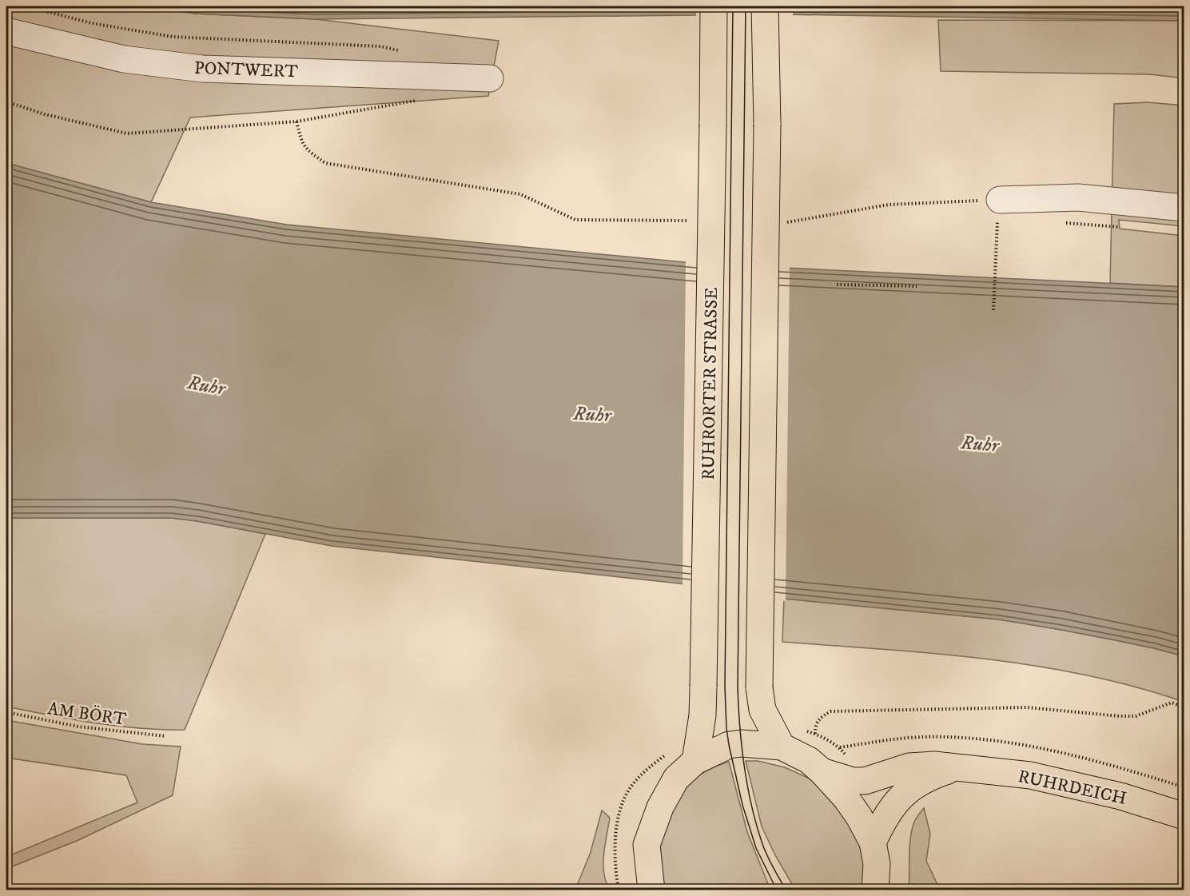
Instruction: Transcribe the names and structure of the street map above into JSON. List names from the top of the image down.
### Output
{
  "streets": {
    "main road": ["RUHRORTER STRASSE", "RUHRDEICH"],
    "lane": ["PONTWERT"],
    "path": ["AM BÖRT"]
  },
  "water": ["Ruhr"]
}
